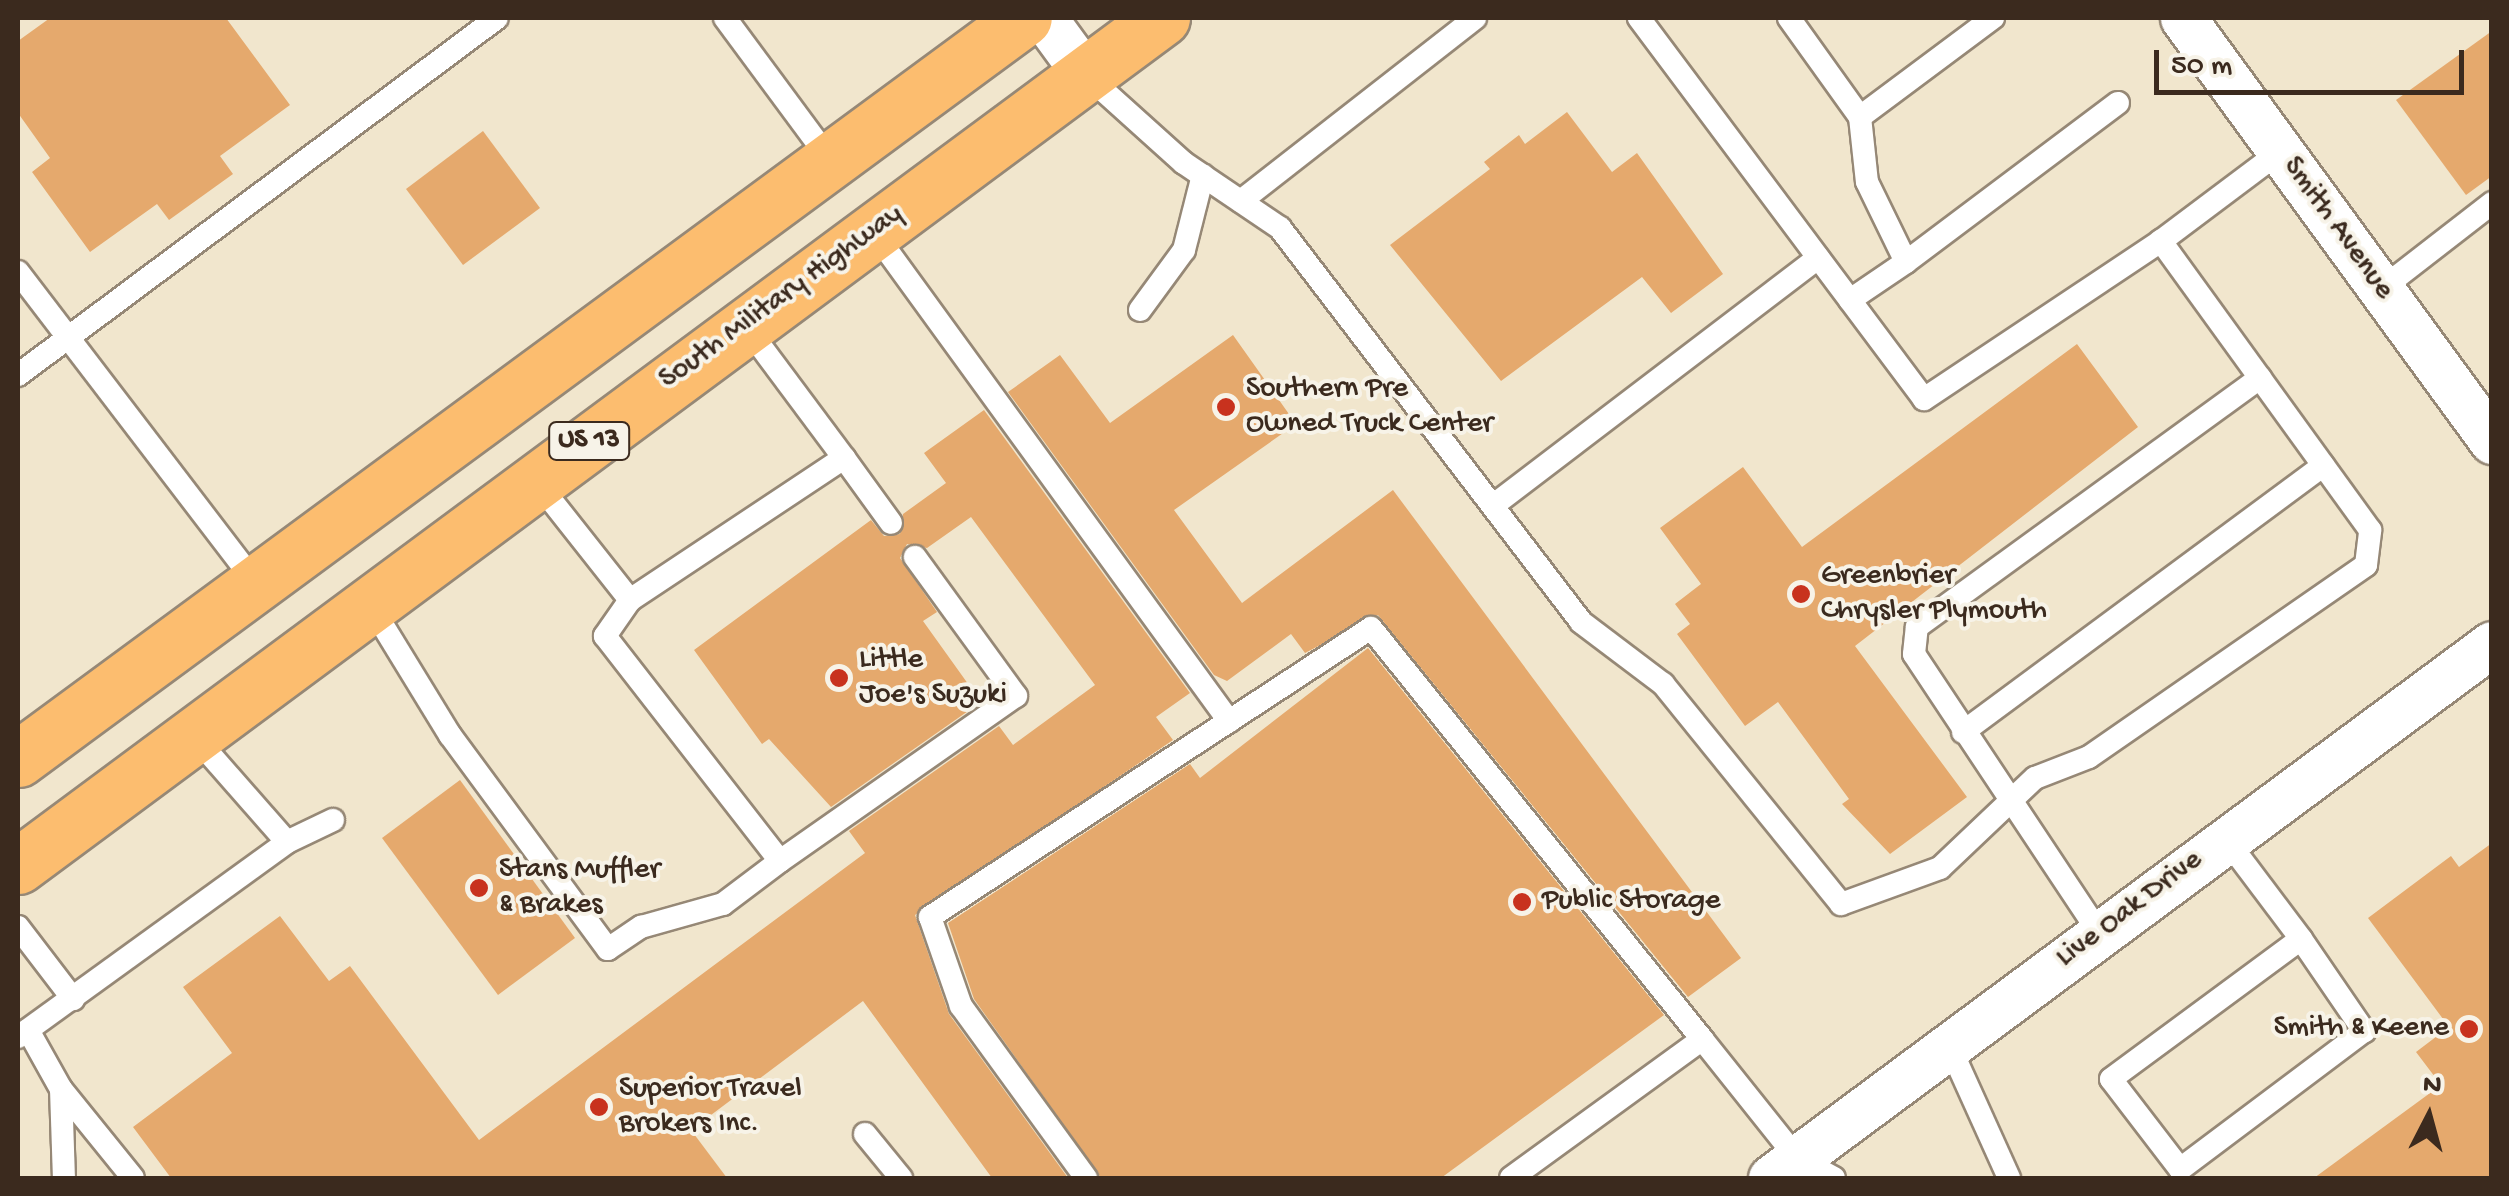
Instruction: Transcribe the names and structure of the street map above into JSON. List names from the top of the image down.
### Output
{
  "streets": {
    "main road": ["South Military Highway", "US 13"],
    "street": ["Smith Avenue", "Live Oak Drive"]
  },
  "places": [
    "Southern Pre Owned Truck Center",
    "Greenbrier Chrysler Plymouth",
    "Little Joe's Suzuki",
    "Stans Muffler & Brakes",
    "Public Storage",
    "Smith & Keene",
    "Superior Travel Brokers Inc."
  ],
  "scale_bar": "50 m",
  "north": "top"
}
